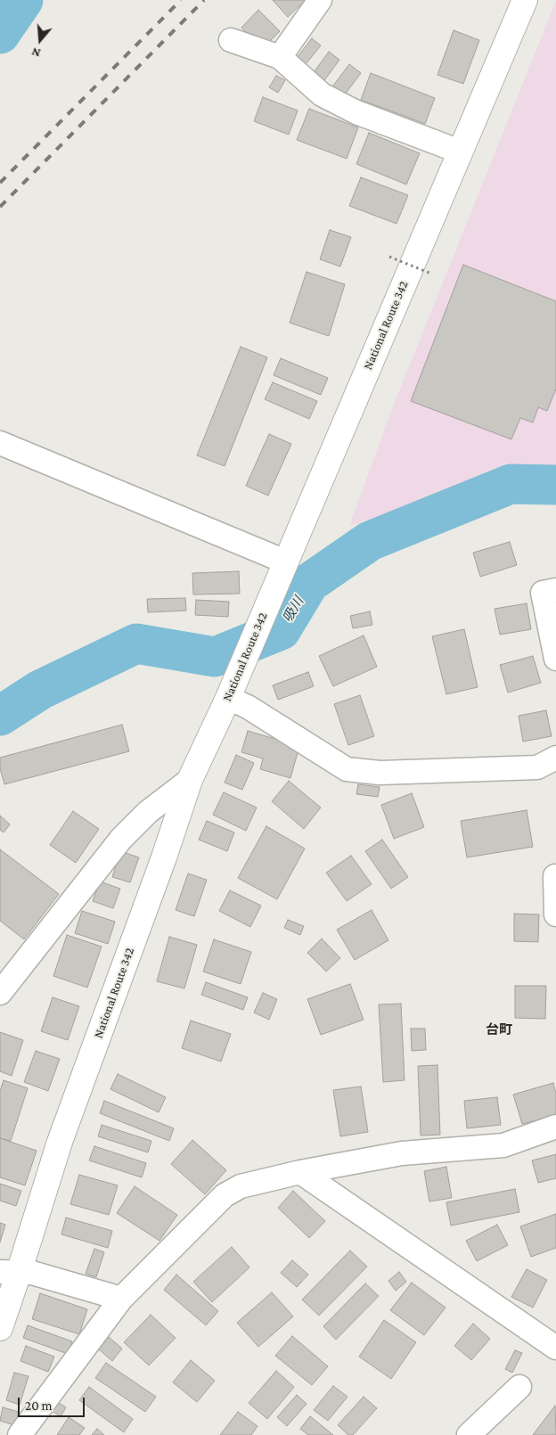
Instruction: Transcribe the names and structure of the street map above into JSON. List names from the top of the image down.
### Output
{
  "streets": {
    "highway": ["National Route 342"]
  },
  "districts": ["台町"],
  "water": ["吸川"],
  "scale_bar": "20 m",
  "north": "bottom"
}
